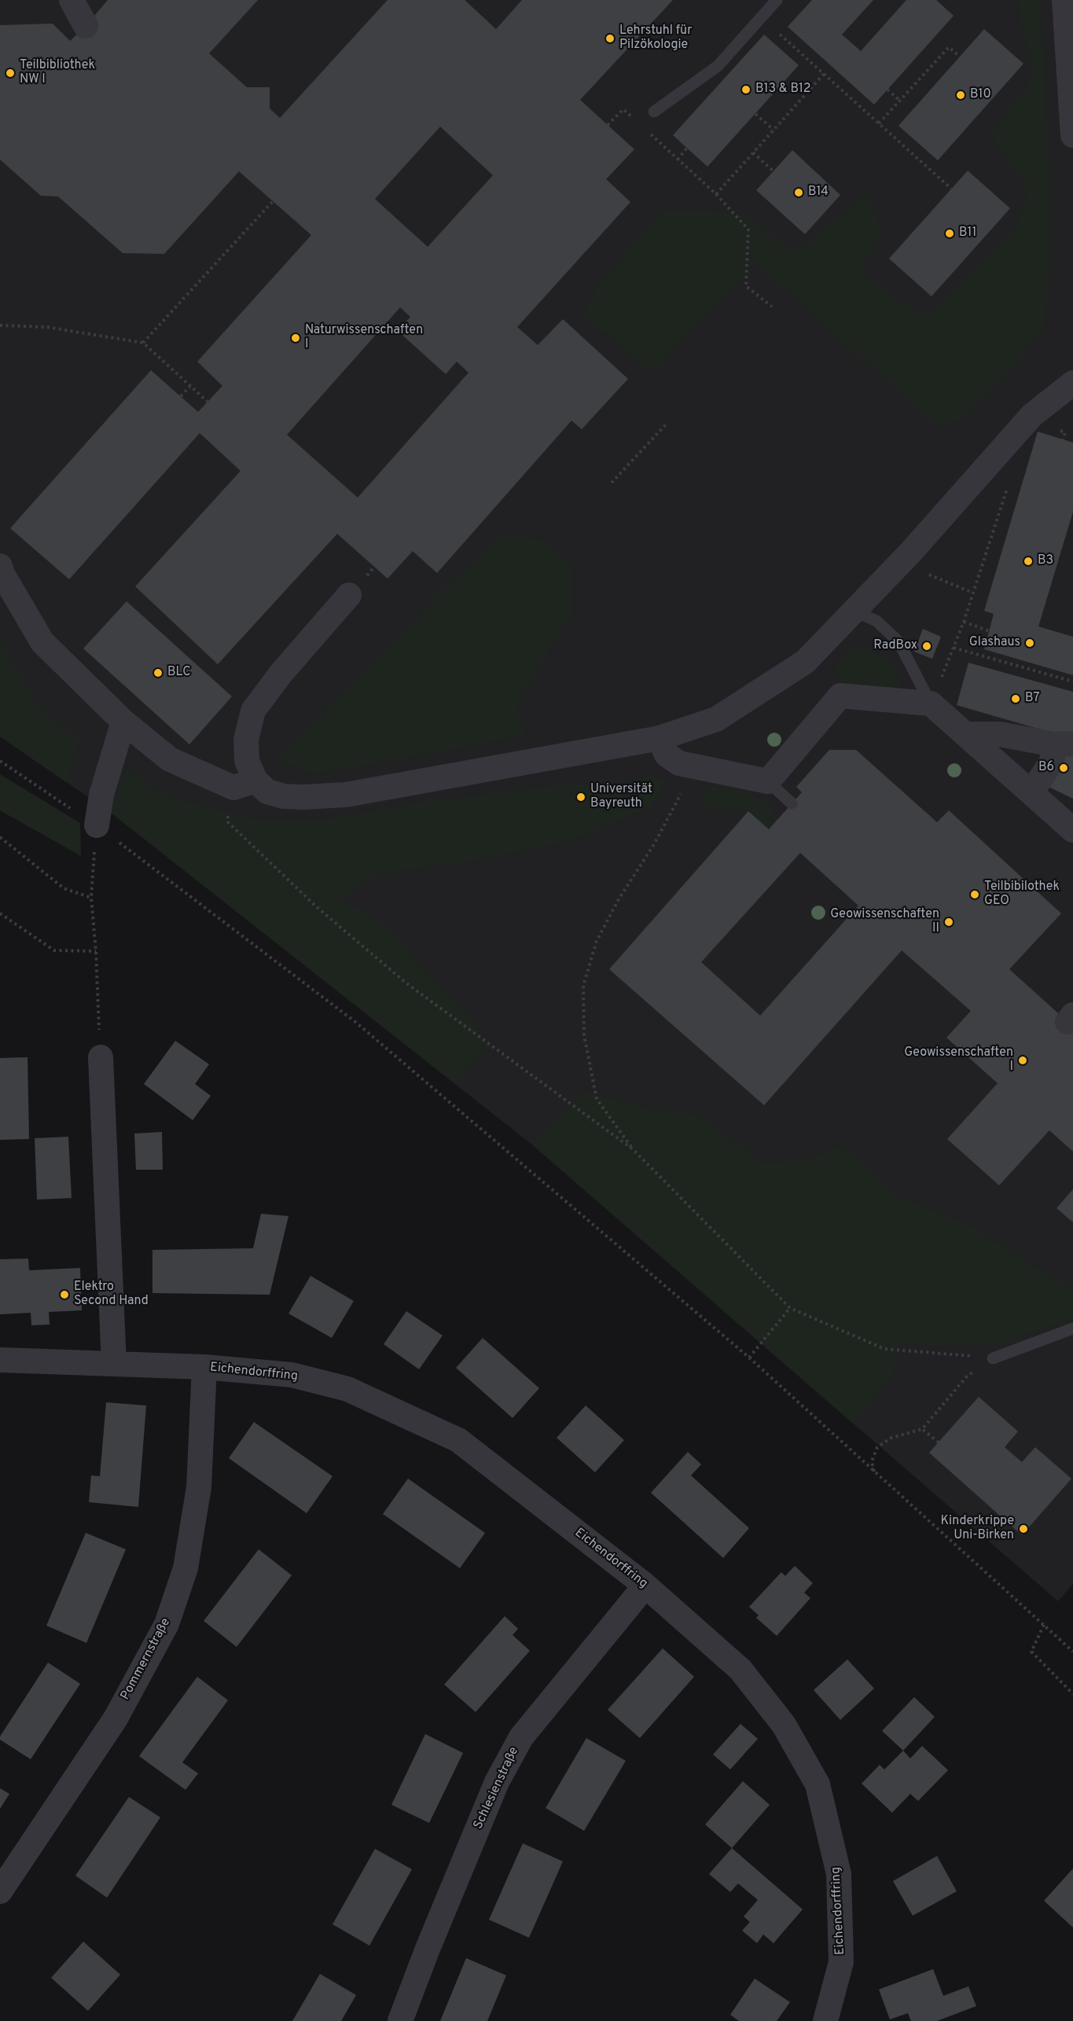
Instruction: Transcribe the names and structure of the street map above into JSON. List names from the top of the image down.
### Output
{
  "streets": {
    "street": ["Eichendorffring", "Pommernstraße", "Schlesienstraße"]
  },
  "crossings": [
    ["Eichendorffring", "Pommernstraße"],
    ["Eichendorffring", "Schlesienstraße"]
  ],
  "places": [
    "Lehrstuhl für Pilzökologie",
    "Teilbibliothek NW I",
    "B13 & B12",
    "B10",
    "B14",
    "B11",
    "Naturwissenschaften I",
    "B3",
    "Glashaus",
    "RadBox",
    "BLC",
    "B7",
    "B6",
    "Universität Bayreuth",
    "Teilbibilothek GEO",
    "Geowissenschaften II",
    "Geowissenschaften I",
    "Elektro Second Hand",
    "Kinderkrippe Uni-Birken"
  ]
}
